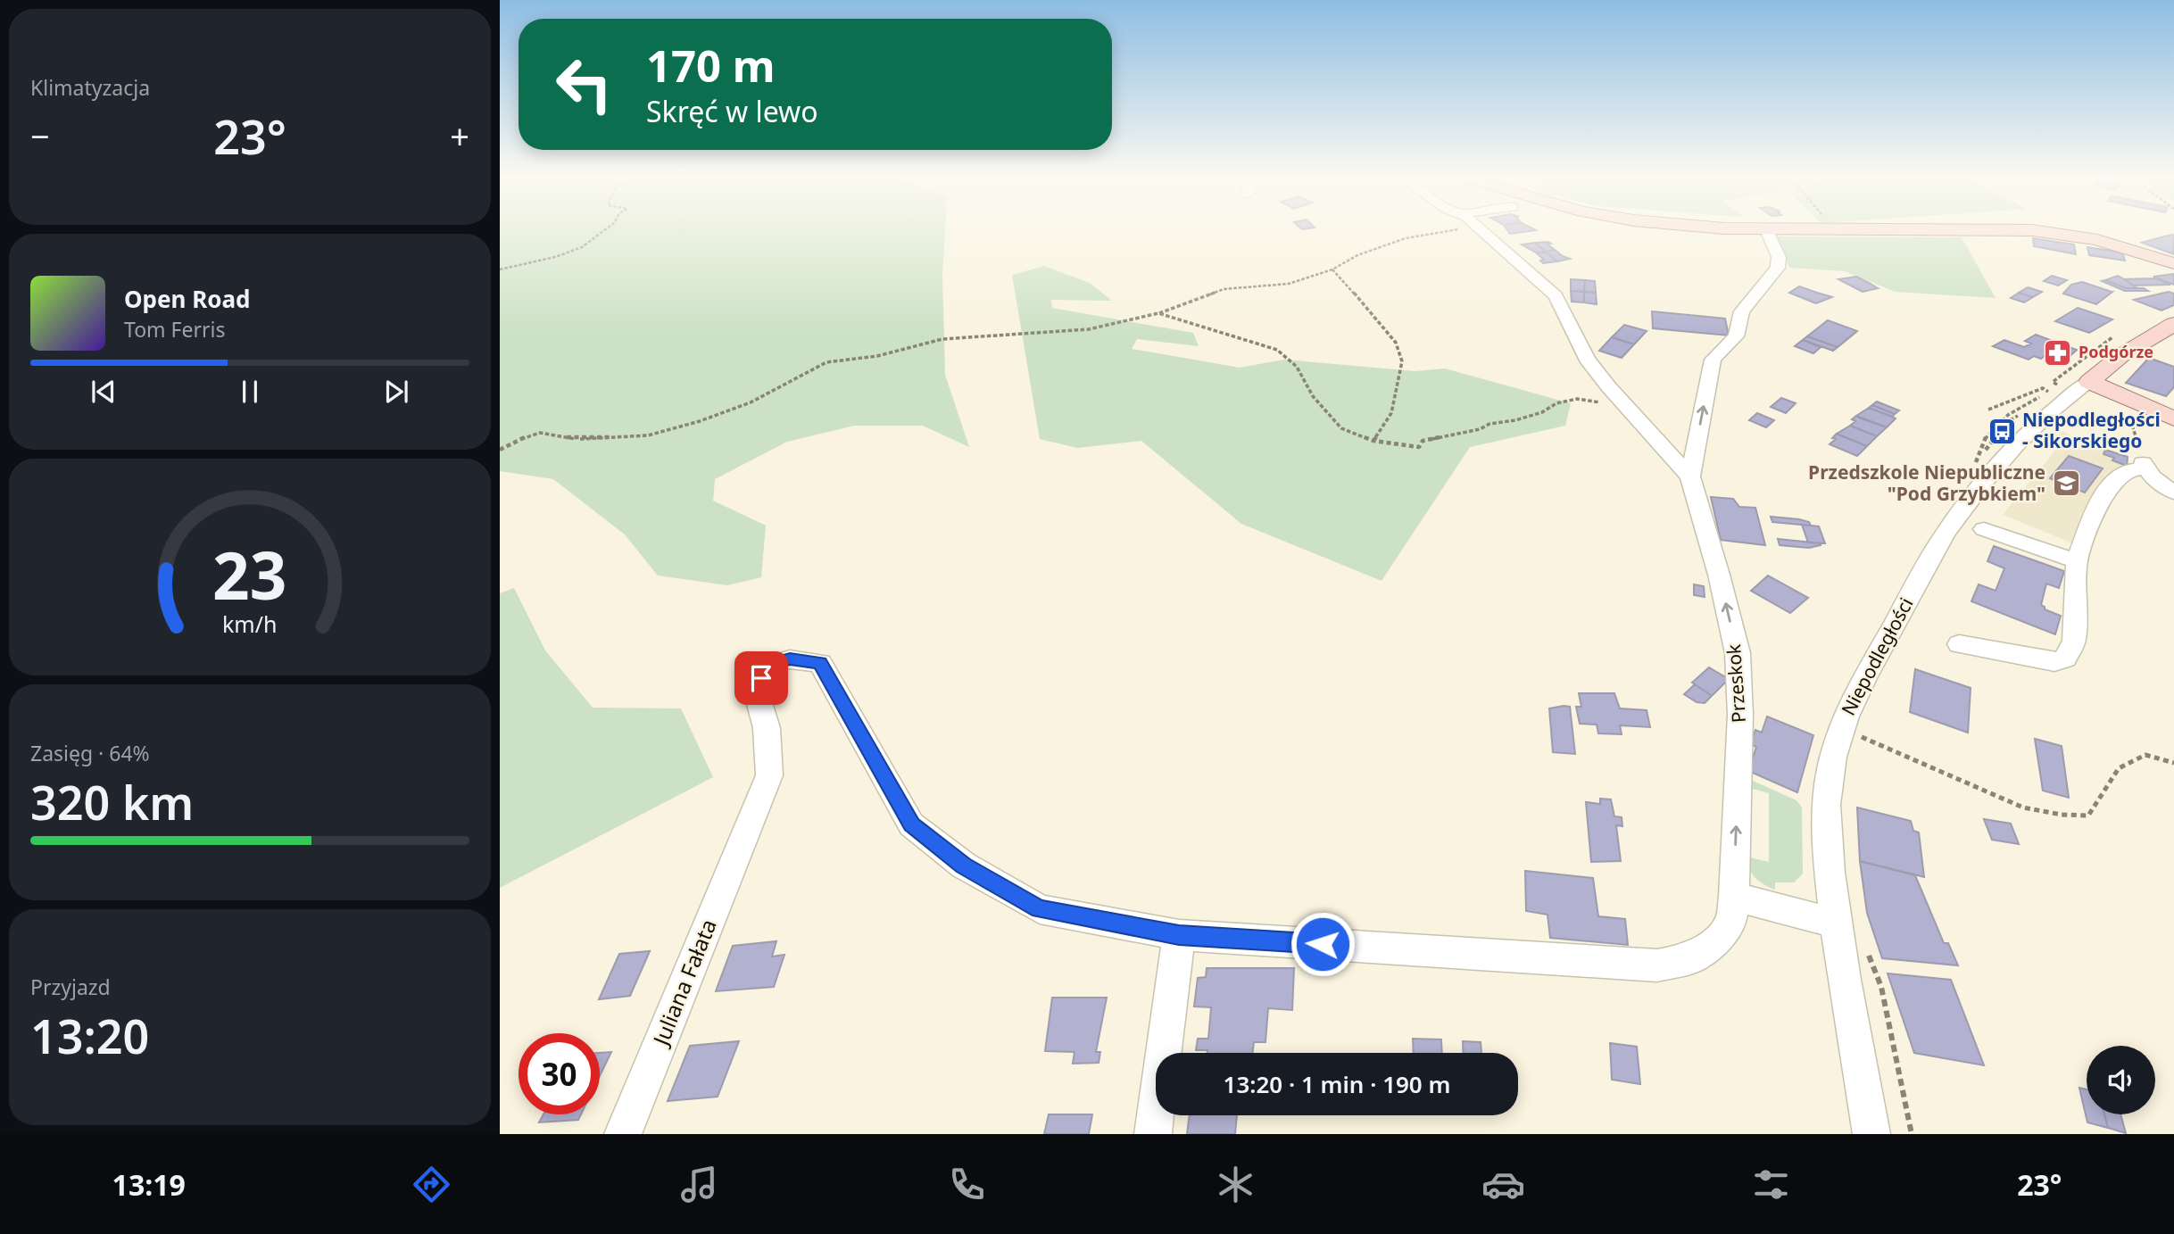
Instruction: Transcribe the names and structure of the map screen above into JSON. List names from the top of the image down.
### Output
{
  "streets": {
    "main road": ["Niepodległości"],
    "street": ["Przeskok", "Juliana Fałata"]
  },
  "crossings": [
    ["Przeskok", "Juliana Fałata"]
  ],
  "one_way": ["Przeskok"],
  "places": {
    "pharmacy": ["Podgórze"],
    "bus stop": ["Niepodległości - Sikorskiego"],
    "school or university": ["Przedszkole Niepubliczne \"Pod Grzybkiem\""]
  },
  "page": {
    "tile": [
      "Klimatyzacja",
      ["Zasięg · 64%", "320 km"],
      ["Przyjazd", "13:20"]
    ],
    "turn": ["170 m", "Skręć w lewo"],
    "heat": ["−", "23°", "+"],
    "song": ["Open Road", "Tom Ferris"],
    "limit": "30",
    "trip": "13:20 · 1 min · 190 m",
    "tabs": ["13:19", "23°"],
    "gauge": ["23", "km/h"]
  }
}
